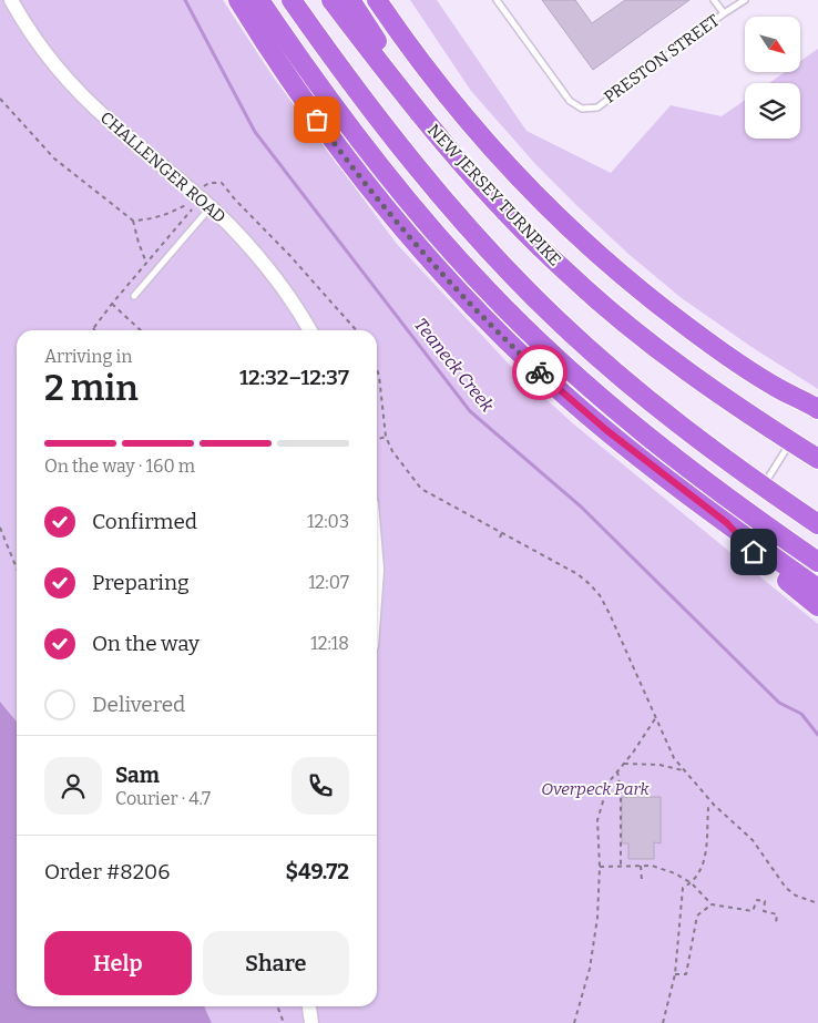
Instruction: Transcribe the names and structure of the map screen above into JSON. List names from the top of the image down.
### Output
{
  "streets": {
    "highway": ["NEW JERSEY TURNPIKE"],
    "street": ["CHALLENGER ROAD"],
    "lane": ["PRESTON STREET"]
  },
  "water": ["Teaneck Creek"],
  "parks": ["Overpeck Park"],
  "north": "bottom right",
  "page": {
    "heading": ["2 min", "Arriving in", "12:32–12:37"],
    "panel": [
      "Sam",
      "Courier · 4.7",
      "Order #8206",
      "$49.72"
    ],
    "bar": "On the way · 160 m",
    "list": [
      ["Confirmed", "12:03"],
      ["Preparing", "12:07"],
      ["On the way", "12:18"],
      "Delivered"
    ],
    "buttons": ["Help", "Share"]
  }
}
